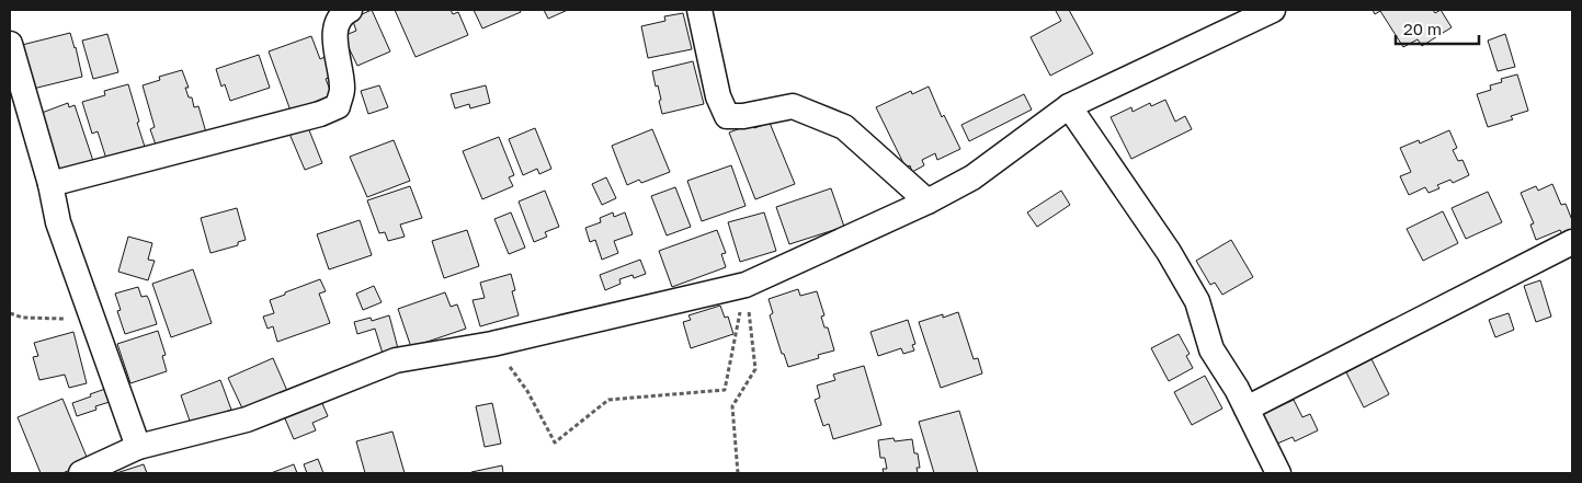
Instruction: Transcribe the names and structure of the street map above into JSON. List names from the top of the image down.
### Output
{
  "scale_bar": "20 m"
}
